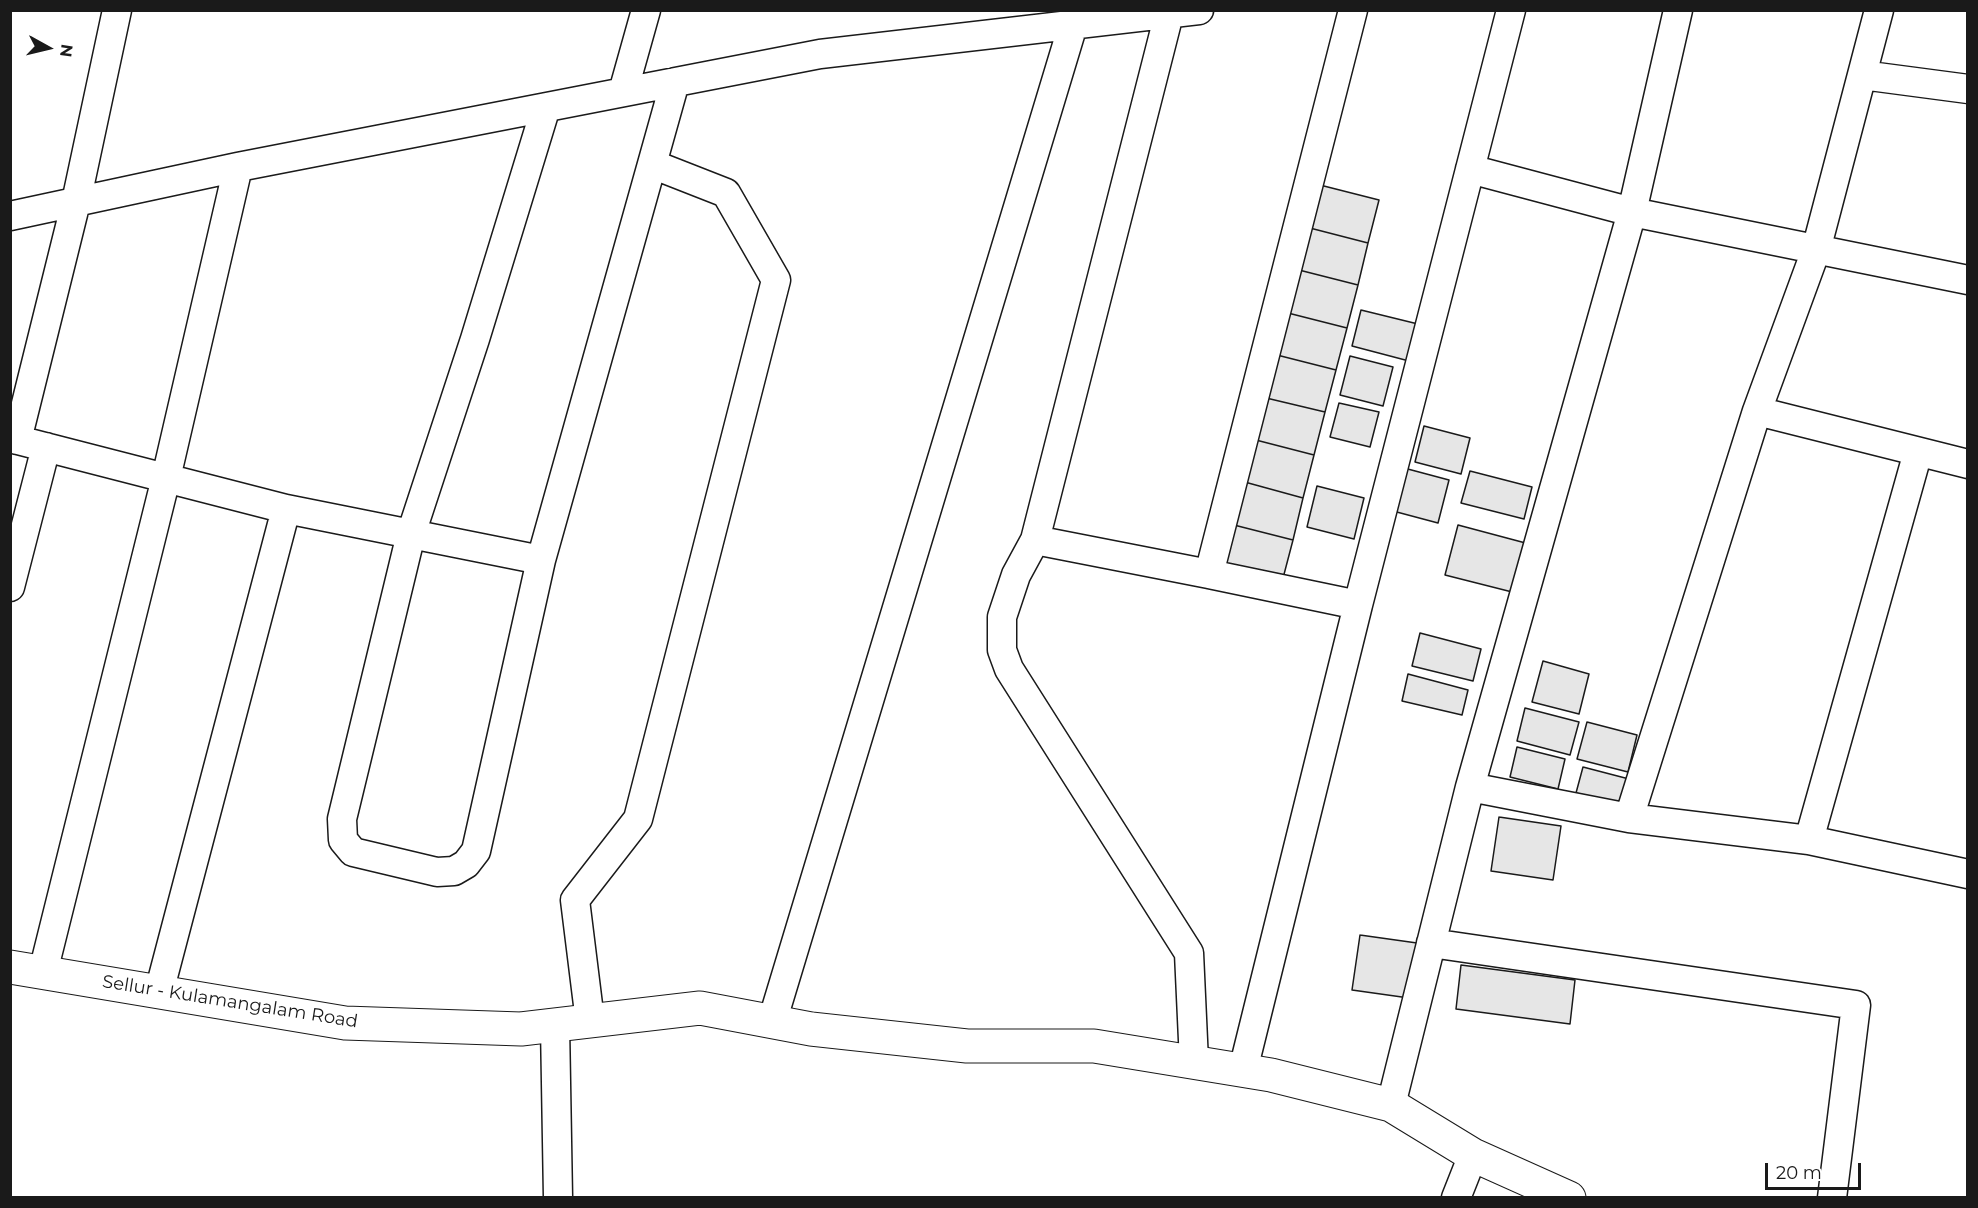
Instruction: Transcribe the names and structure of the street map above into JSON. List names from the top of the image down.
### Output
{
  "streets": {
    "main road": ["Sellur - Kulamangalam Road"]
  },
  "scale_bar": "20 m",
  "north": "right"
}
